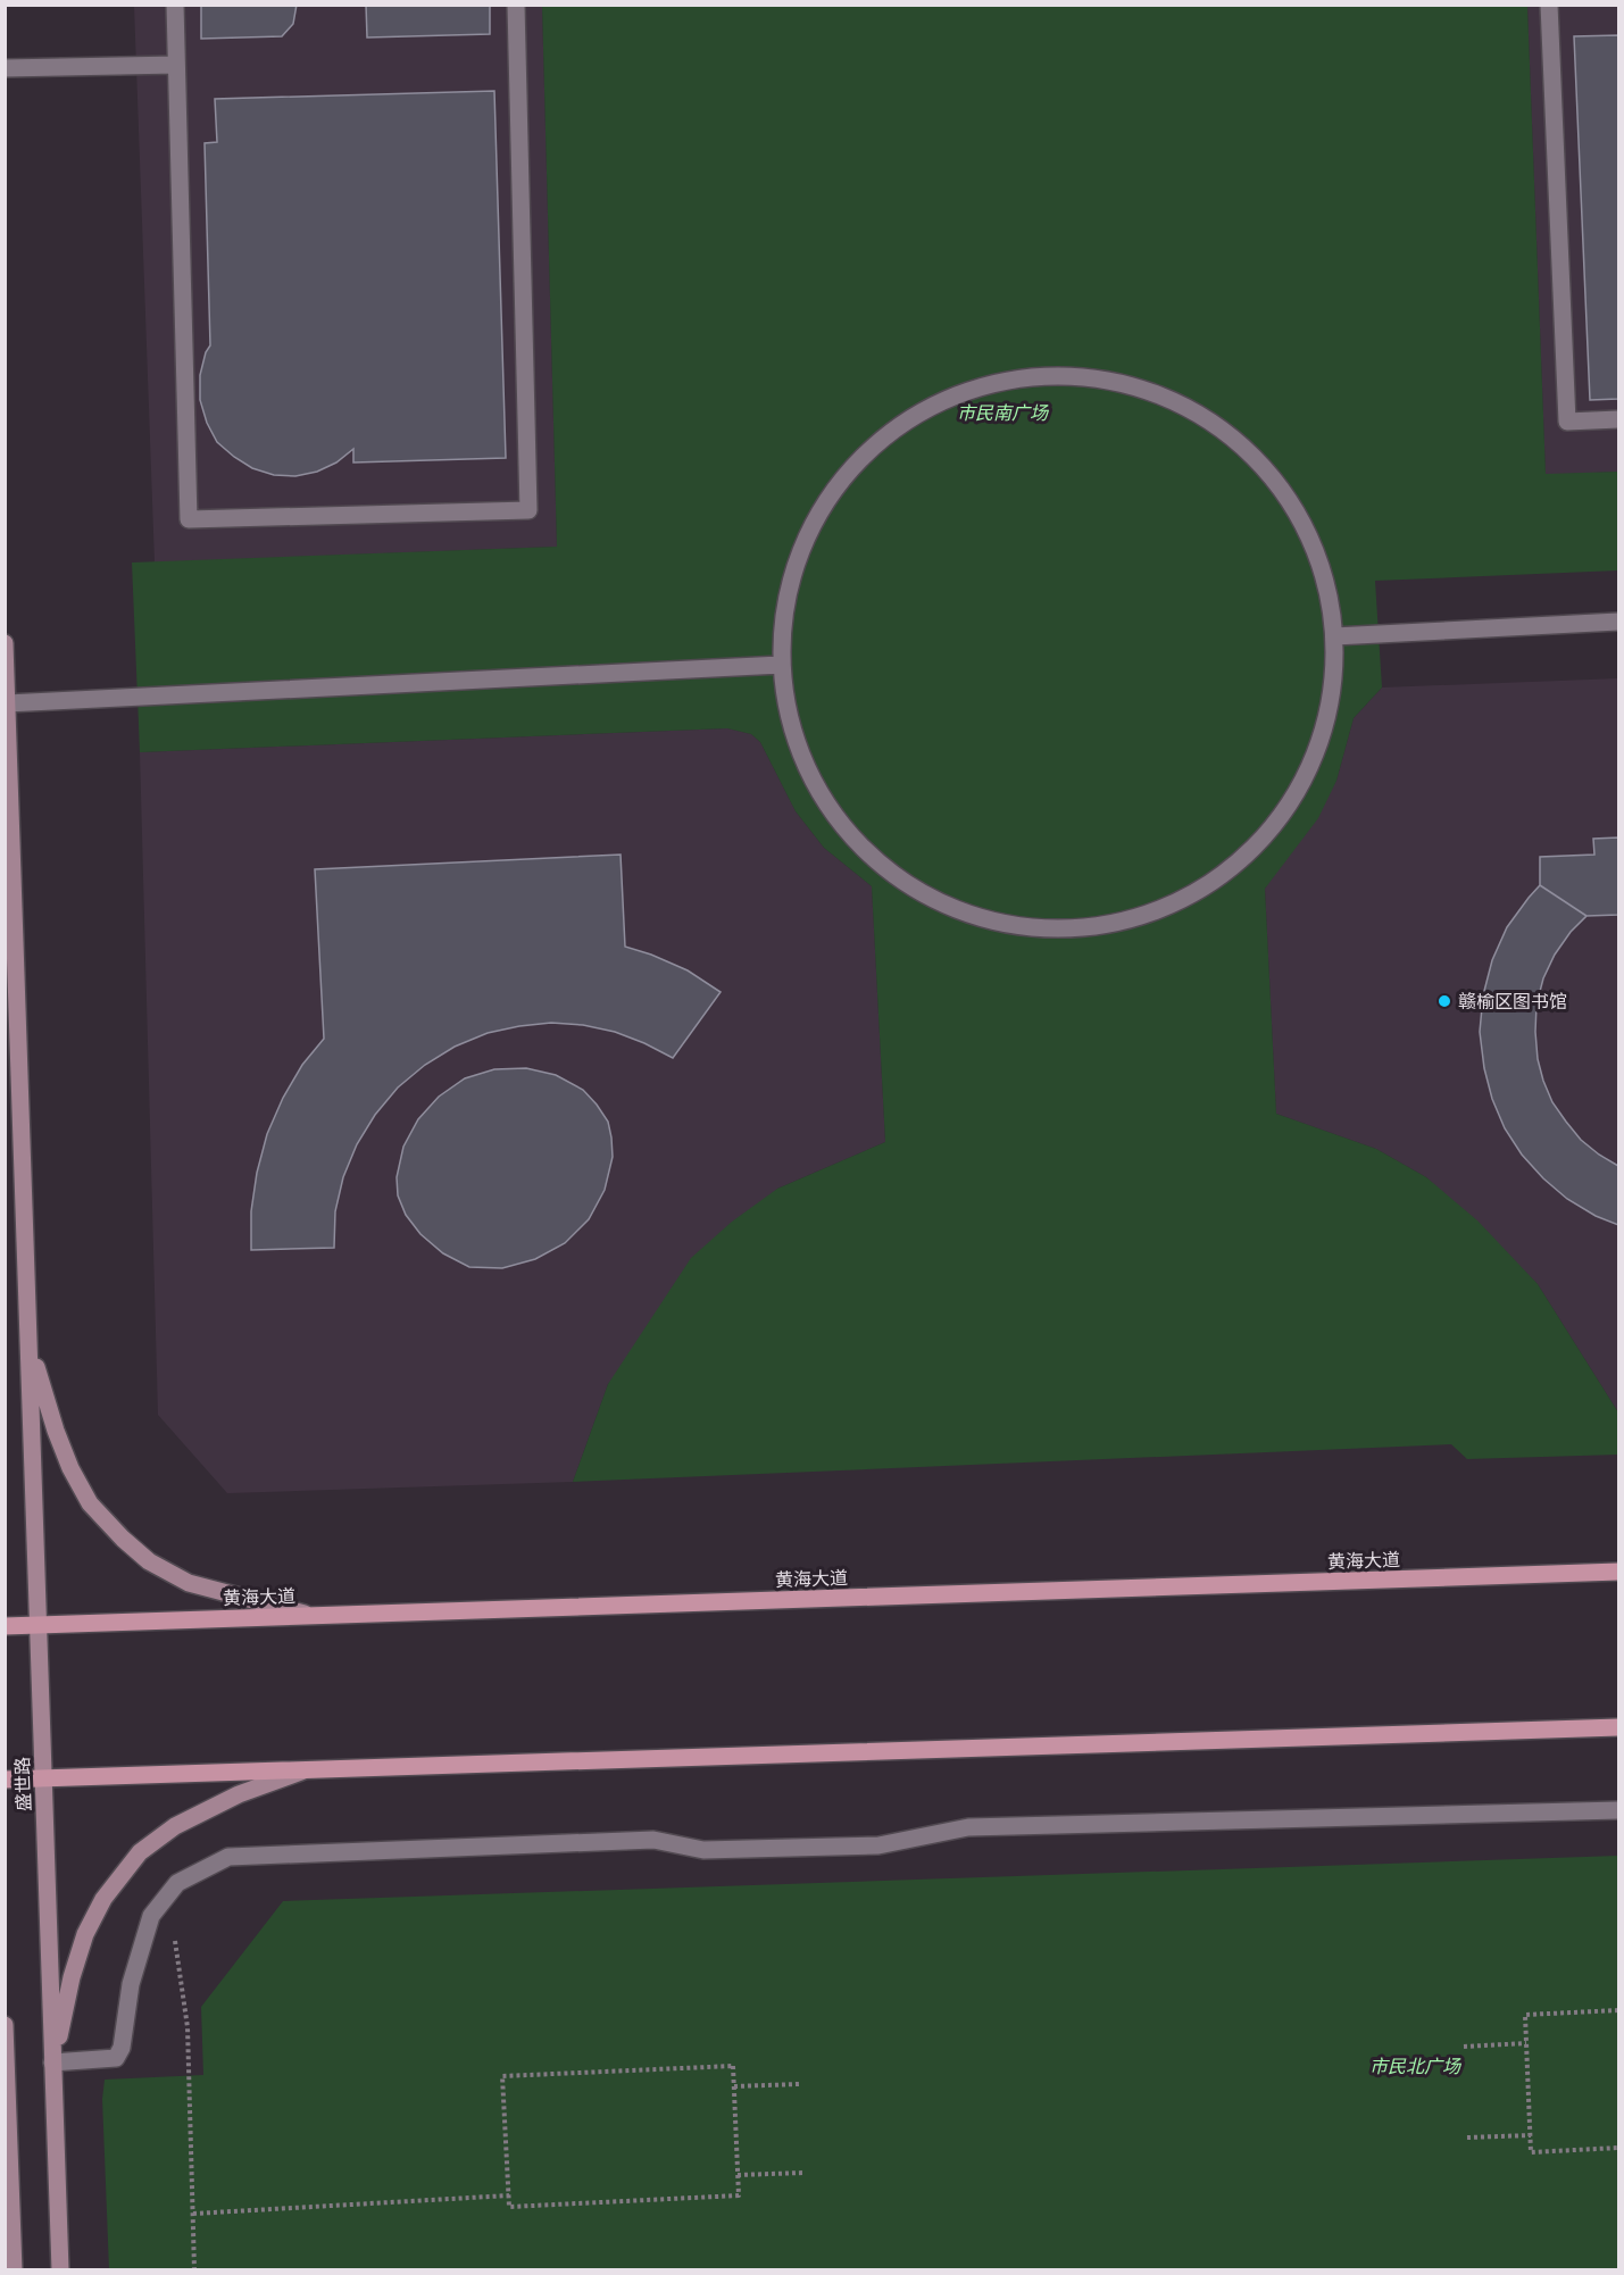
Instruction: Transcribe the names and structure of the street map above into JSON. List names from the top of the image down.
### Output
{
  "streets": {
    "main road": ["黄海大道", "盛世路"]
  },
  "crossings": [
    ["黄海大道", "盛世路"]
  ],
  "parks": ["市民南广场", "市民北广场"],
  "places": ["赣榆区图书馆"]
}
